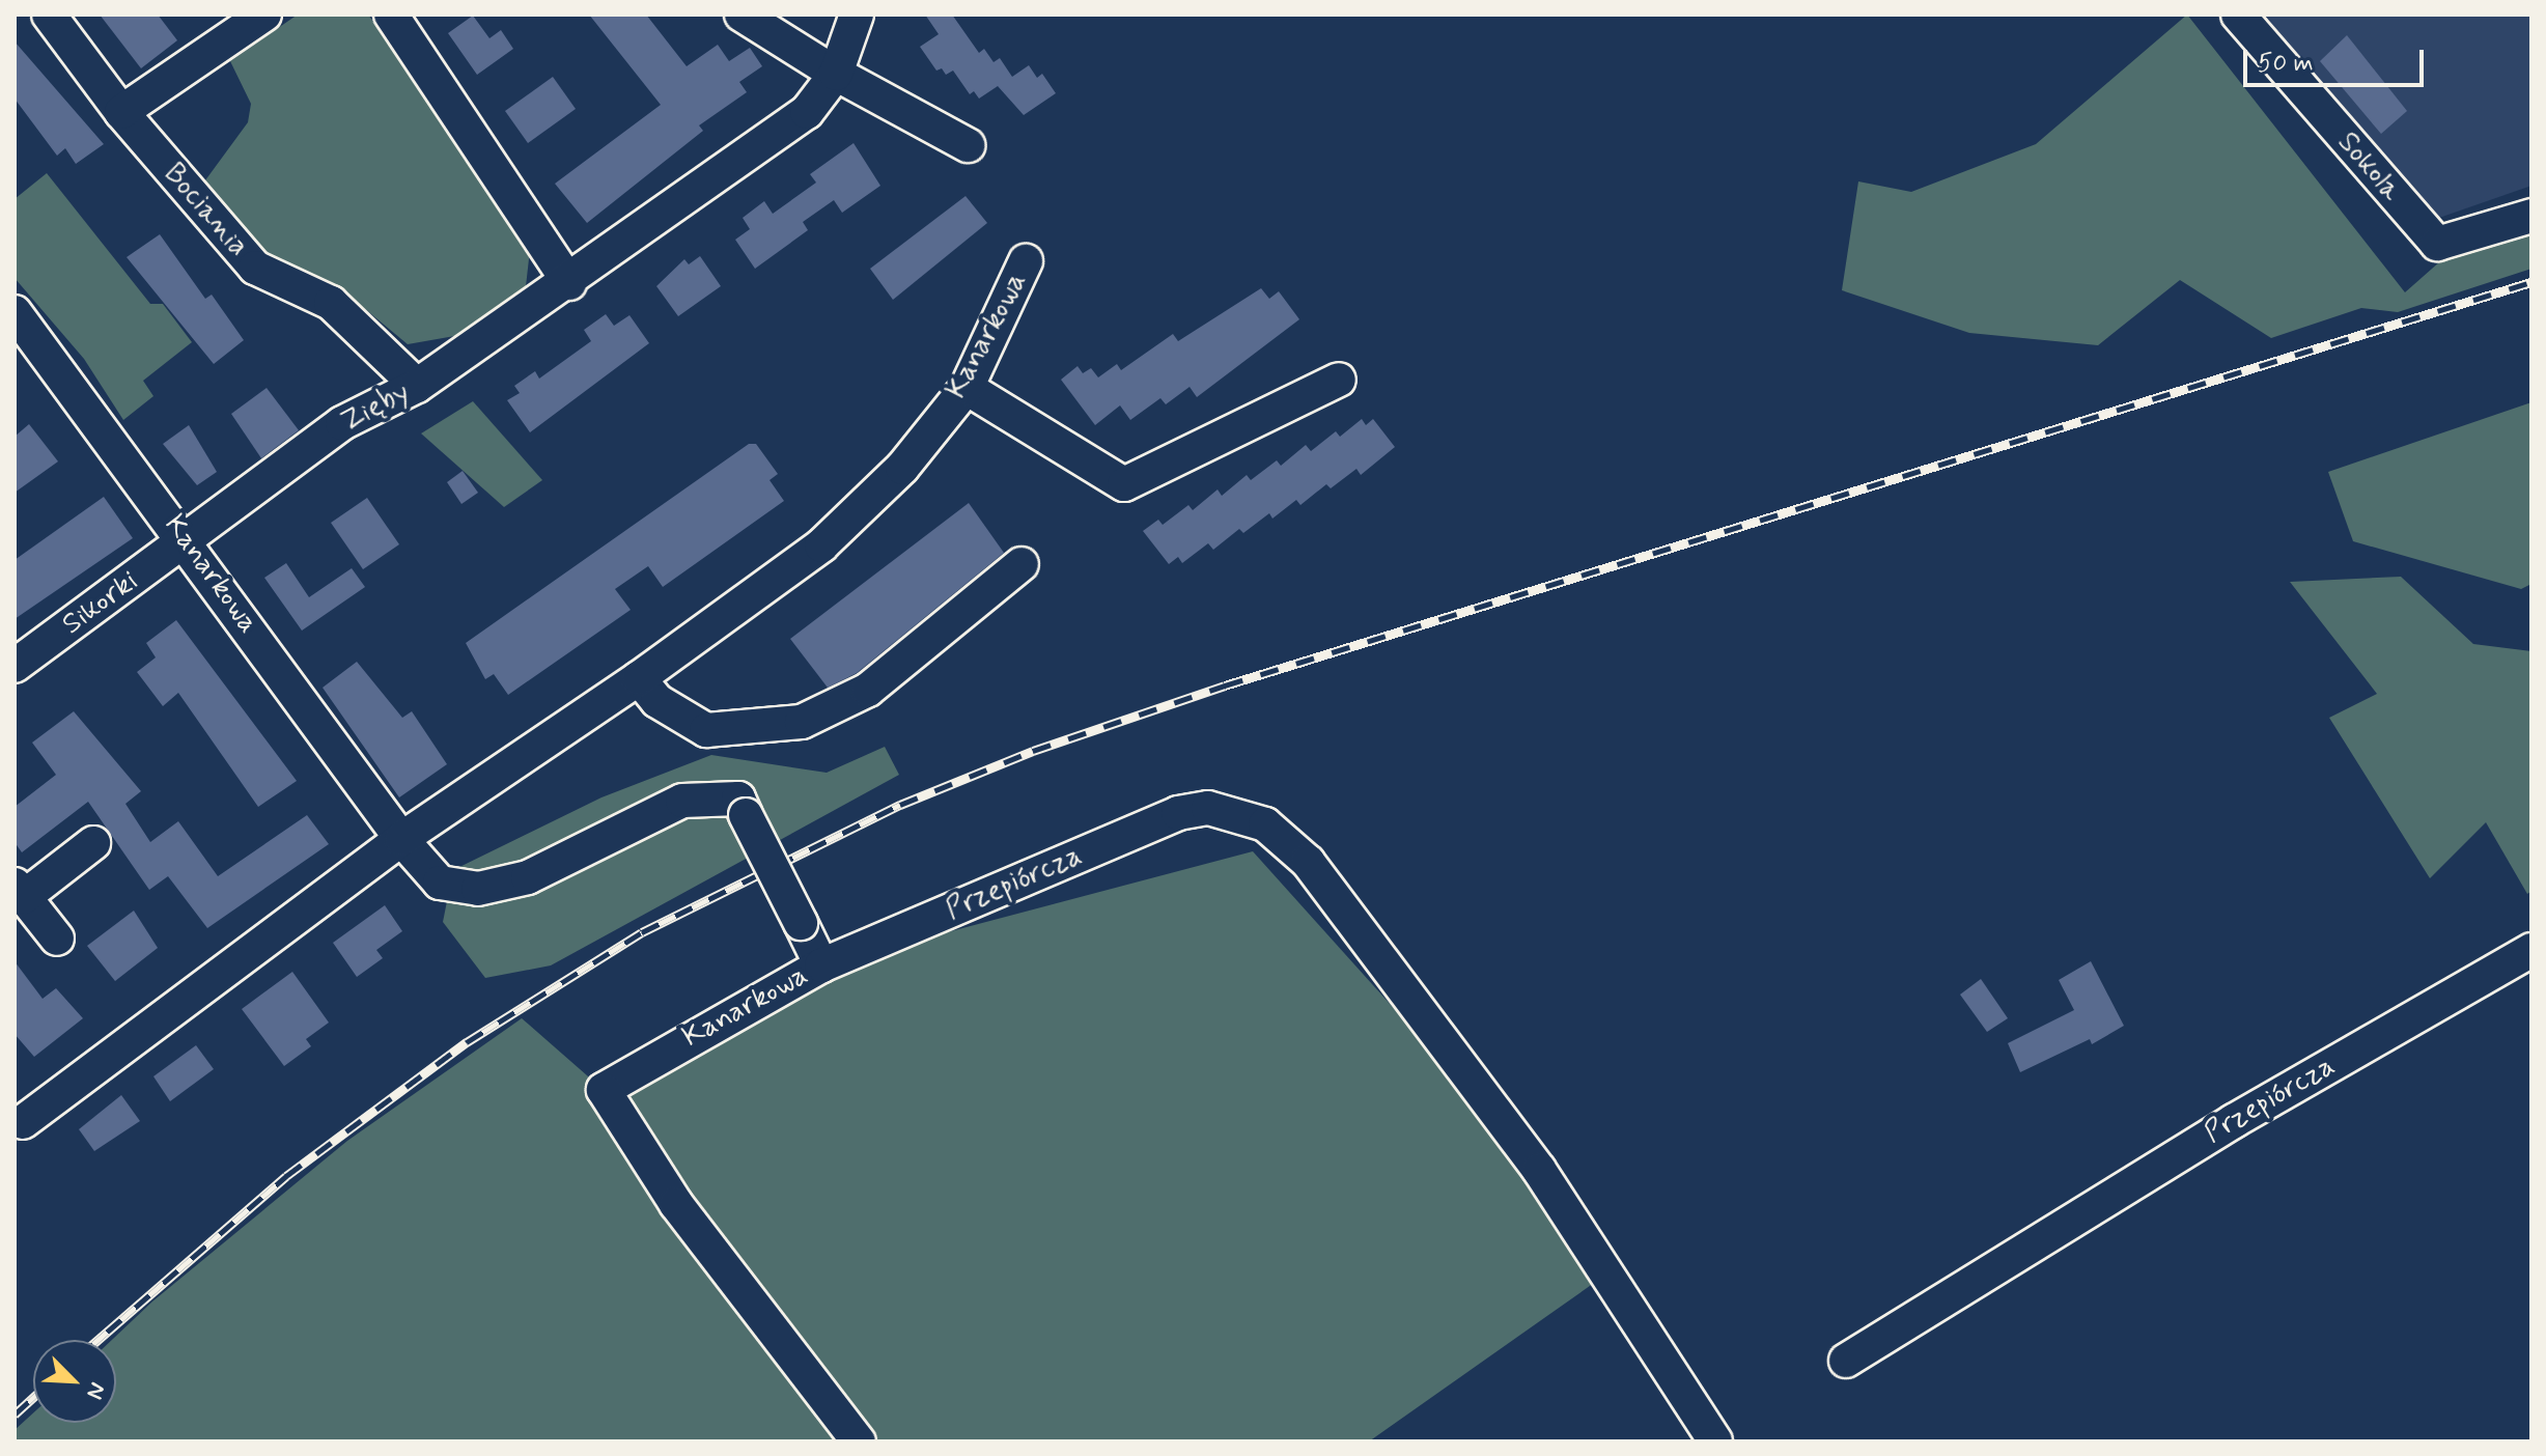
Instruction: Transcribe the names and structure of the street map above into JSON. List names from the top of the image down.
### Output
{
  "streets": {
    "street": [
      "Sokola",
      "Bociania",
      "Kanarkowa",
      "Zięby",
      "Sikorki",
      "Przepiórcza"
    ]
  },
  "crossings": [
    ["Bociania", "Zięby"],
    ["Kanarkowa", "Zięby"],
    ["Kanarkowa", "Sikorki"],
    ["Kanarkowa", "Przepiórcza"],
    ["Zięby", "Sikorki"]
  ],
  "scale_bar": "50 m",
  "north": "bottom right"
}
